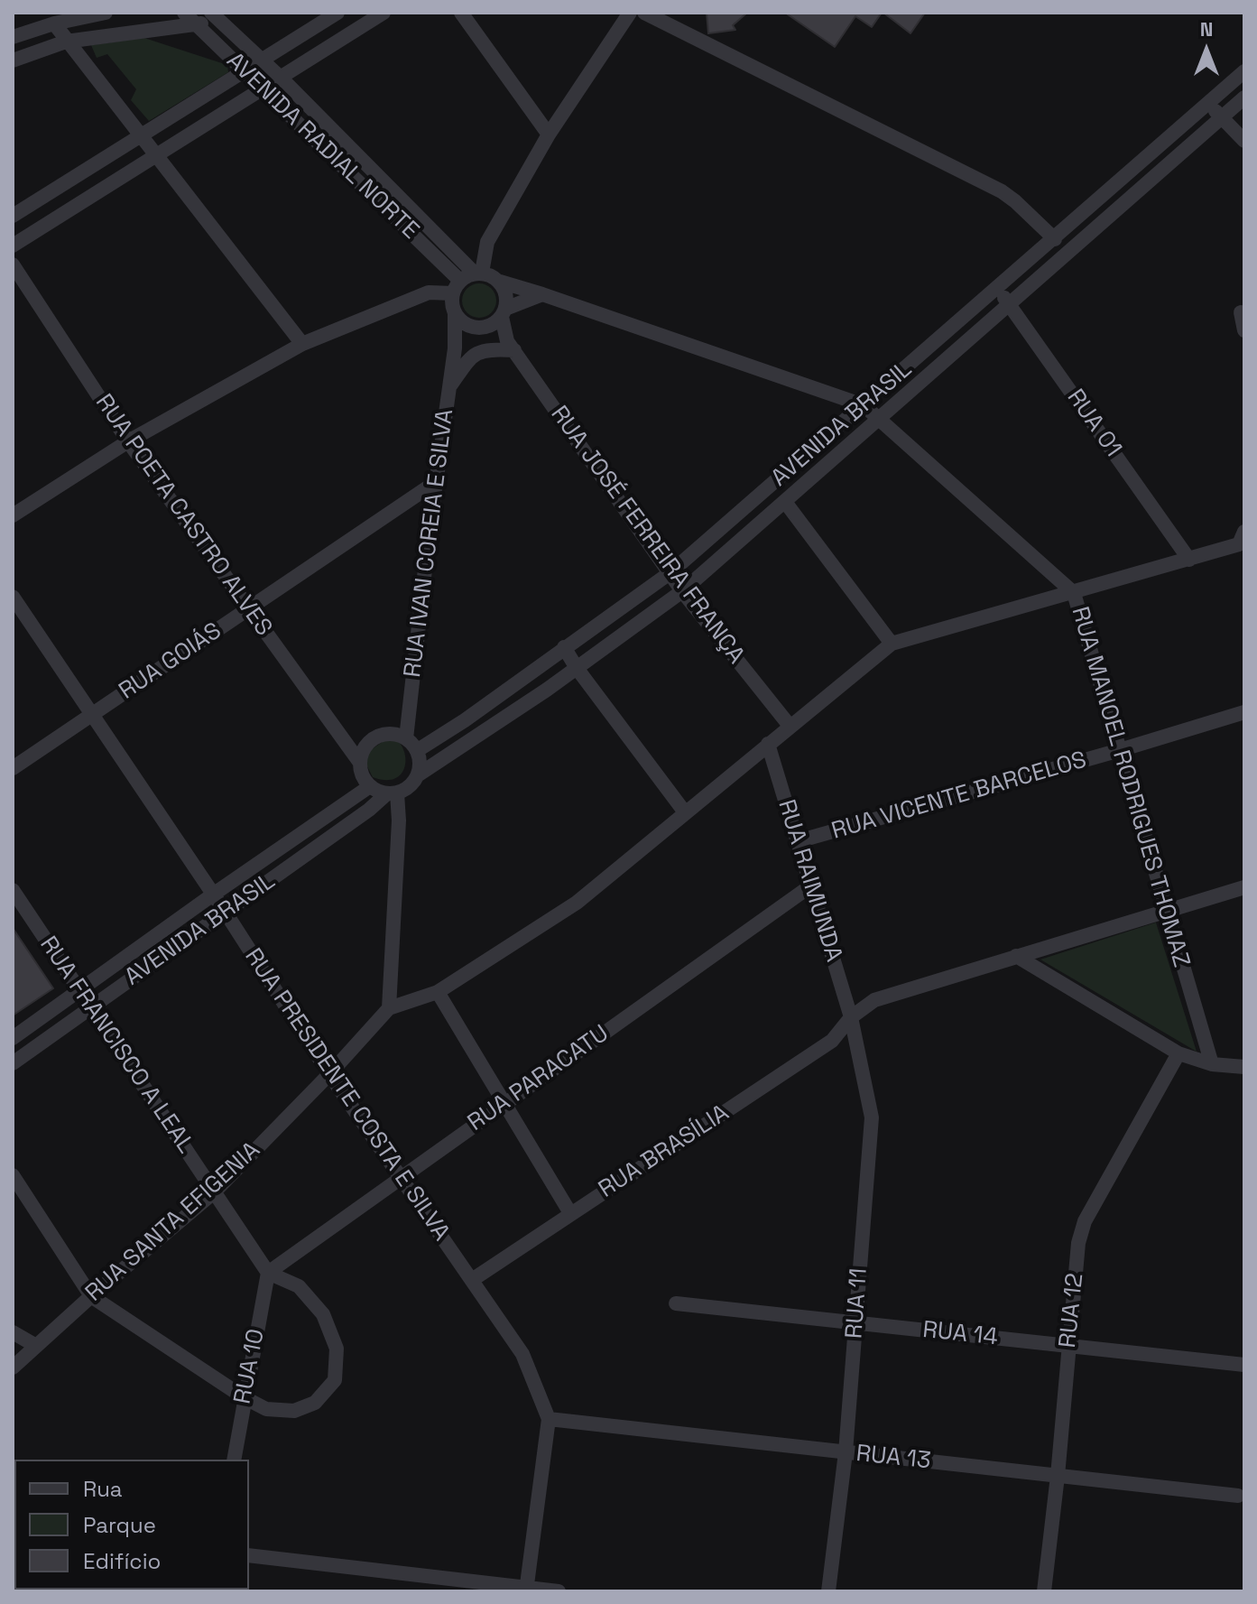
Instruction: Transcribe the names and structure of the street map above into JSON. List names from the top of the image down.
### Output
{
  "streets": {
    "street": [
      "AVENIDA RADIAL NORTE",
      "RUA 01",
      "AVENIDA BRASIL",
      "RUA POETA CASTRO ALVES",
      "RUA JOSÉ FERREIRA FRANÇA",
      "RUA IVAN COREIA E SILVA",
      "RUA GOIÁS",
      "RUA MANOEL RODRIGUES THOMAZ",
      "RUA VICENTE BARCELOS",
      "RUA RAIMUNDA",
      "RUA FRANCISCO A LEAL",
      "RUA PARACATU",
      "RUA PRESIDENTE COSTA E SILVA",
      "RUA BRASÍLIA",
      "RUA SANTA EFIGENIA",
      "RUA 11",
      "RUA 12",
      "RUA 14",
      "RUA 10",
      "RUA 13"
    ]
  },
  "crossings": [
    ["AVENIDA RADIAL NORTE", "RUA JOSÉ FERREIRA FRANÇA"],
    ["AVENIDA RADIAL NORTE", "RUA IVAN COREIA E SILVA"],
    ["RUA 01", "AVENIDA BRASIL"],
    ["AVENIDA BRASIL", "RUA POETA CASTRO ALVES"],
    ["AVENIDA BRASIL", "RUA JOSÉ FERREIRA FRANÇA"],
    ["AVENIDA BRASIL", "RUA IVAN COREIA E SILVA"],
    ["AVENIDA BRASIL", "RUA MANOEL RODRIGUES THOMAZ"],
    ["AVENIDA BRASIL", "RUA FRANCISCO A LEAL"],
    ["AVENIDA BRASIL", "RUA PRESIDENTE COSTA E SILVA"],
    ["RUA POETA CASTRO ALVES", "RUA IVAN COREIA E SILVA"],
    ["RUA POETA CASTRO ALVES", "RUA GOIÁS"],
    ["RUA JOSÉ FERREIRA FRANÇA", "RUA IVAN COREIA E SILVA"],
    ["RUA IVAN COREIA E SILVA", "RUA GOIÁS"],
    ["RUA GOIÁS", "RUA PRESIDENTE COSTA E SILVA"],
    ["RUA MANOEL RODRIGUES THOMAZ", "RUA VICENTE BARCELOS"],
    ["RUA MANOEL RODRIGUES THOMAZ", "RUA BRASÍLIA"],
    ["RUA VICENTE BARCELOS", "RUA RAIMUNDA"],
    ["RUA RAIMUNDA", "RUA PARACATU"],
    ["RUA RAIMUNDA", "RUA BRASÍLIA"],
    ["RUA RAIMUNDA", "RUA 11"],
    ["RUA FRANCISCO A LEAL", "RUA PARACATU"],
    ["RUA FRANCISCO A LEAL", "RUA SANTA EFIGENIA"],
    ["RUA FRANCISCO A LEAL", "RUA 10"],
    ["RUA PARACATU", "RUA PRESIDENTE COSTA E SILVA"],
    ["RUA PARACATU", "RUA 10"],
    ["RUA PRESIDENTE COSTA E SILVA", "RUA BRASÍLIA"],
    ["RUA PRESIDENTE COSTA E SILVA", "RUA SANTA EFIGENIA"],
    ["RUA PRESIDENTE COSTA E SILVA", "RUA 13"],
    ["RUA BRASÍLIA", "RUA 11"],
    ["RUA 11", "RUA 14"],
    ["RUA 11", "RUA 13"],
    ["RUA 12", "RUA 14"],
    ["RUA 12", "RUA 13"]
  ],
  "legend": ["Rua", "Parque", "Edifício"],
  "north": "top"
}
